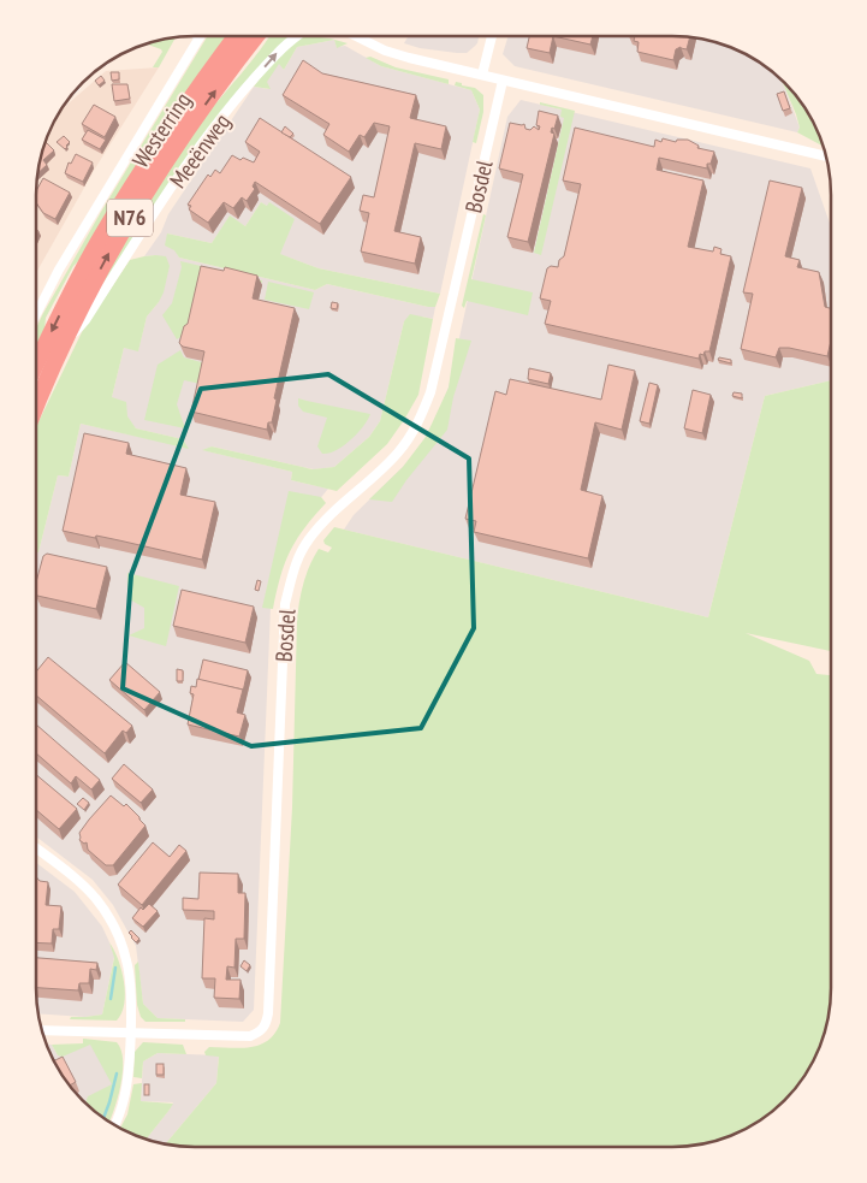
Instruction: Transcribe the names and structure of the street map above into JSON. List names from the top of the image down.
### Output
{
  "streets": {
    "highway": ["Westerring", "N76"],
    "street": ["Meeënweg", "Bosdel"]
  },
  "crossings": [
    ["Westerring", "Meeënweg"]
  ]
}
